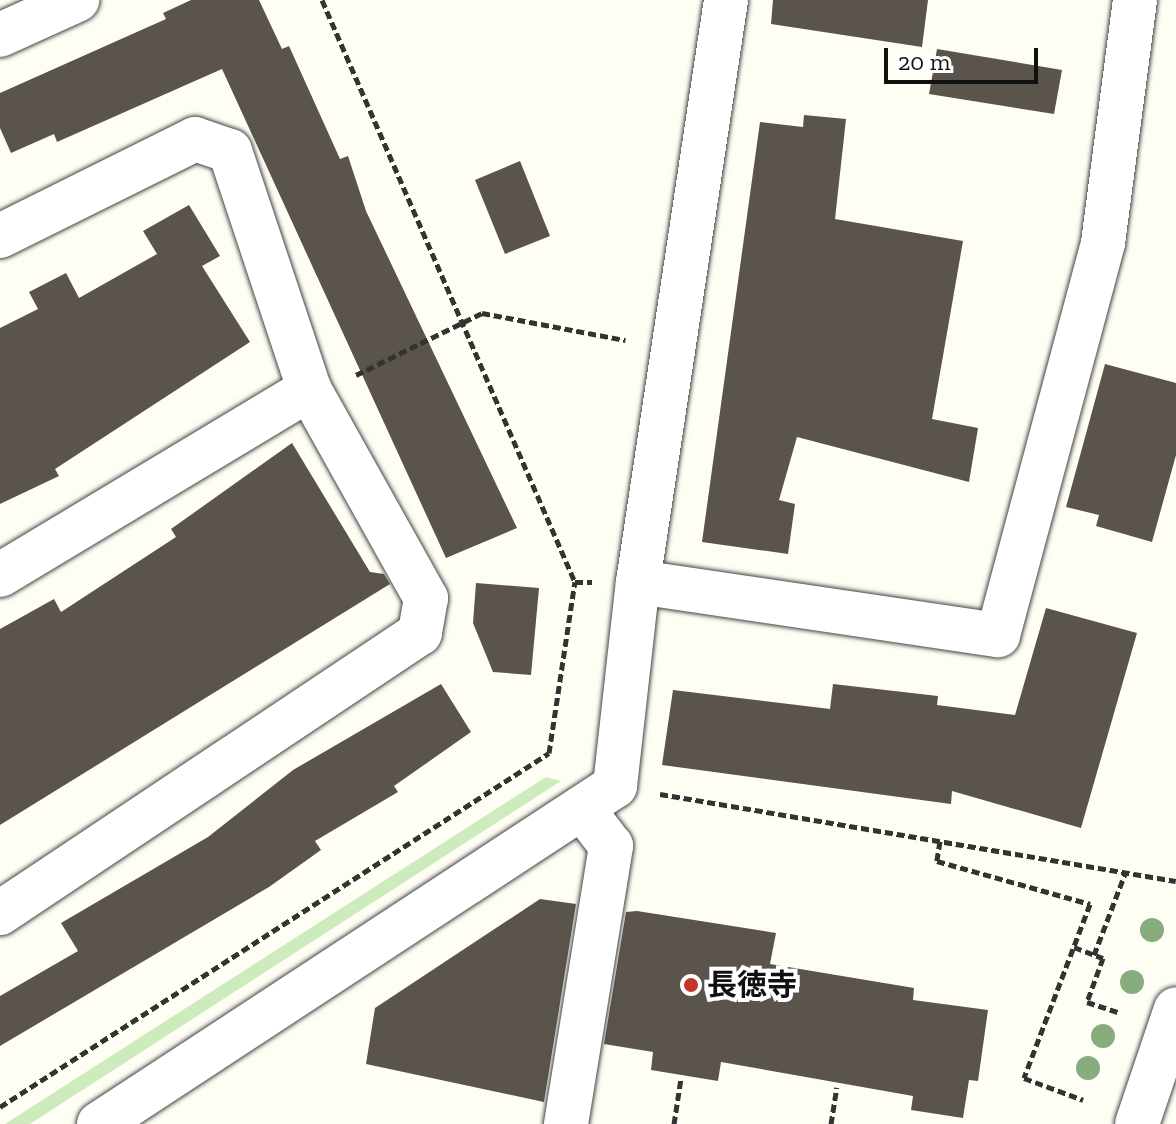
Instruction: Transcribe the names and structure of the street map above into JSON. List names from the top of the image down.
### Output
{
  "places": ["長徳寺"],
  "scale_bar": "20 m"
}
